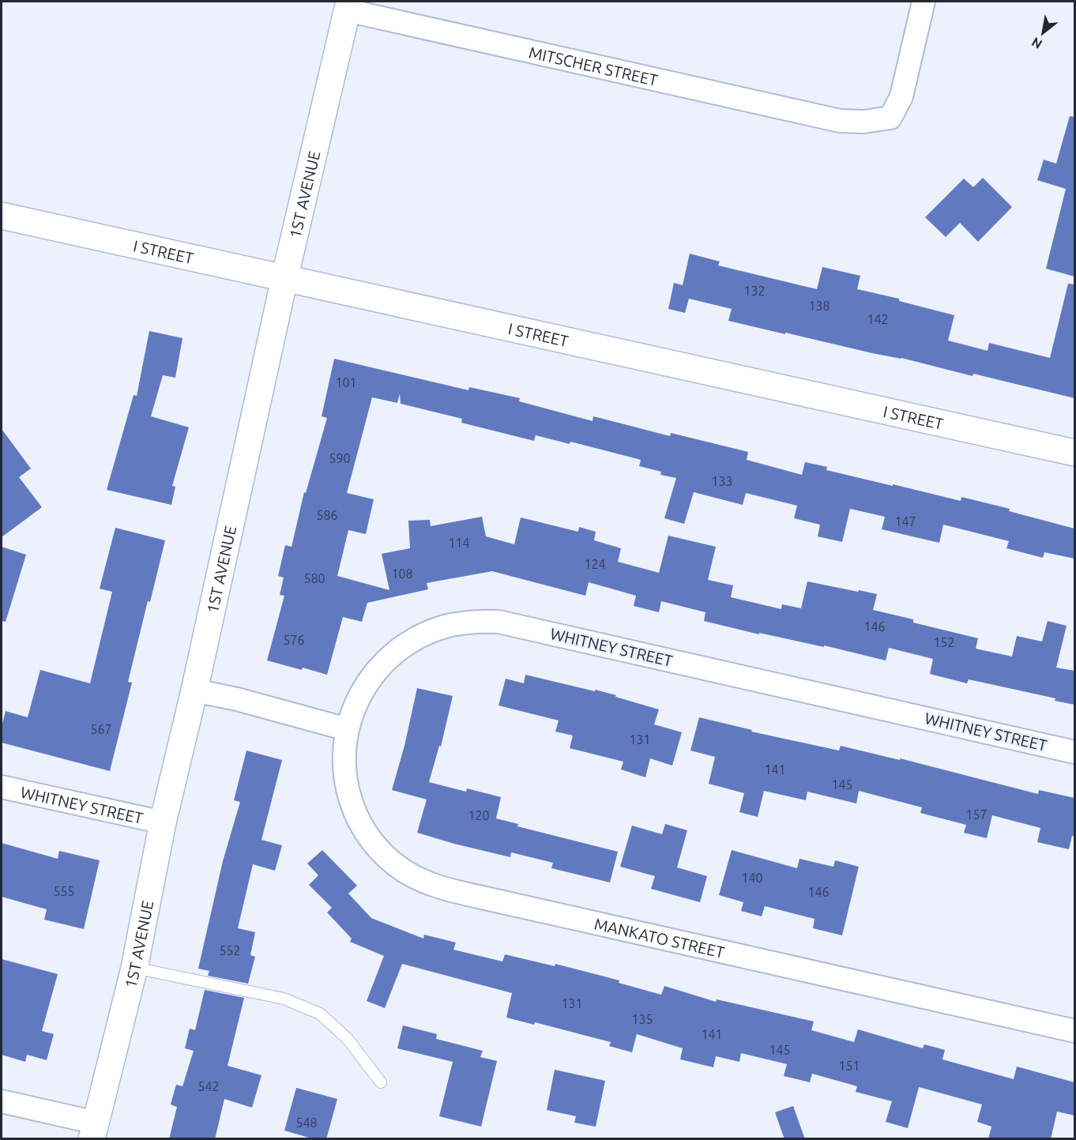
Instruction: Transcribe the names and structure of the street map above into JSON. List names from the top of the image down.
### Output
{
  "streets": {
    "street": [
      "MITSCHER STREET",
      "1ST AVENUE",
      "I STREET",
      "WHITNEY STREET",
      "MANKATO STREET"
    ]
  },
  "crossings": [
    ["MITSCHER STREET", "1ST AVENUE"],
    ["1ST AVENUE", "I STREET"],
    ["1ST AVENUE", "WHITNEY STREET"],
    ["WHITNEY STREET", "MANKATO STREET"]
  ],
  "house_numbers": [
    "132",
    "138",
    "142",
    "101",
    "590",
    "133",
    "586",
    "147",
    "114",
    "124",
    "108",
    "580",
    "146",
    "576",
    "152",
    "567",
    "131",
    "141",
    "145",
    "157",
    "120",
    "140",
    "555",
    "146",
    "552",
    "131",
    "135",
    "141",
    "145",
    "151",
    "542",
    "548"
  ],
  "north": "bottom left"
}
